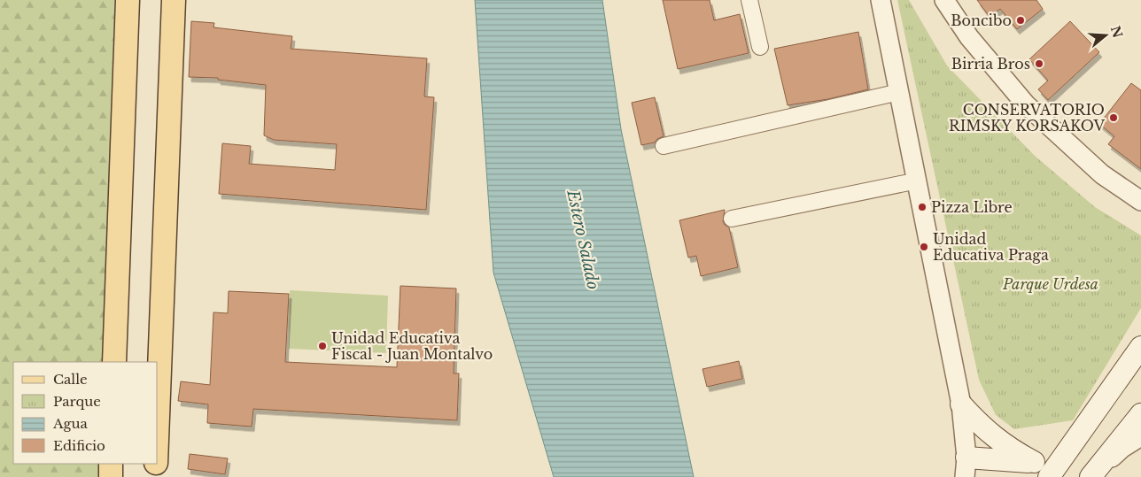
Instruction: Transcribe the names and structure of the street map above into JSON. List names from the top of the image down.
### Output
{
  "water": ["Estero Salado"],
  "parks": ["Parque Urdesa"],
  "places": [
    "Boncibo",
    "Birria Bros",
    "CONSERVATORIO RIMSKY KORSAKOV",
    "Pizza Libre",
    "Unidad Educativa Praga",
    "Unidad Educativa Fiscal - Juan Montalvo"
  ],
  "legend": [
    "Calle",
    "Parque",
    "Agua",
    "Edificio"
  ],
  "north": "right"
}
